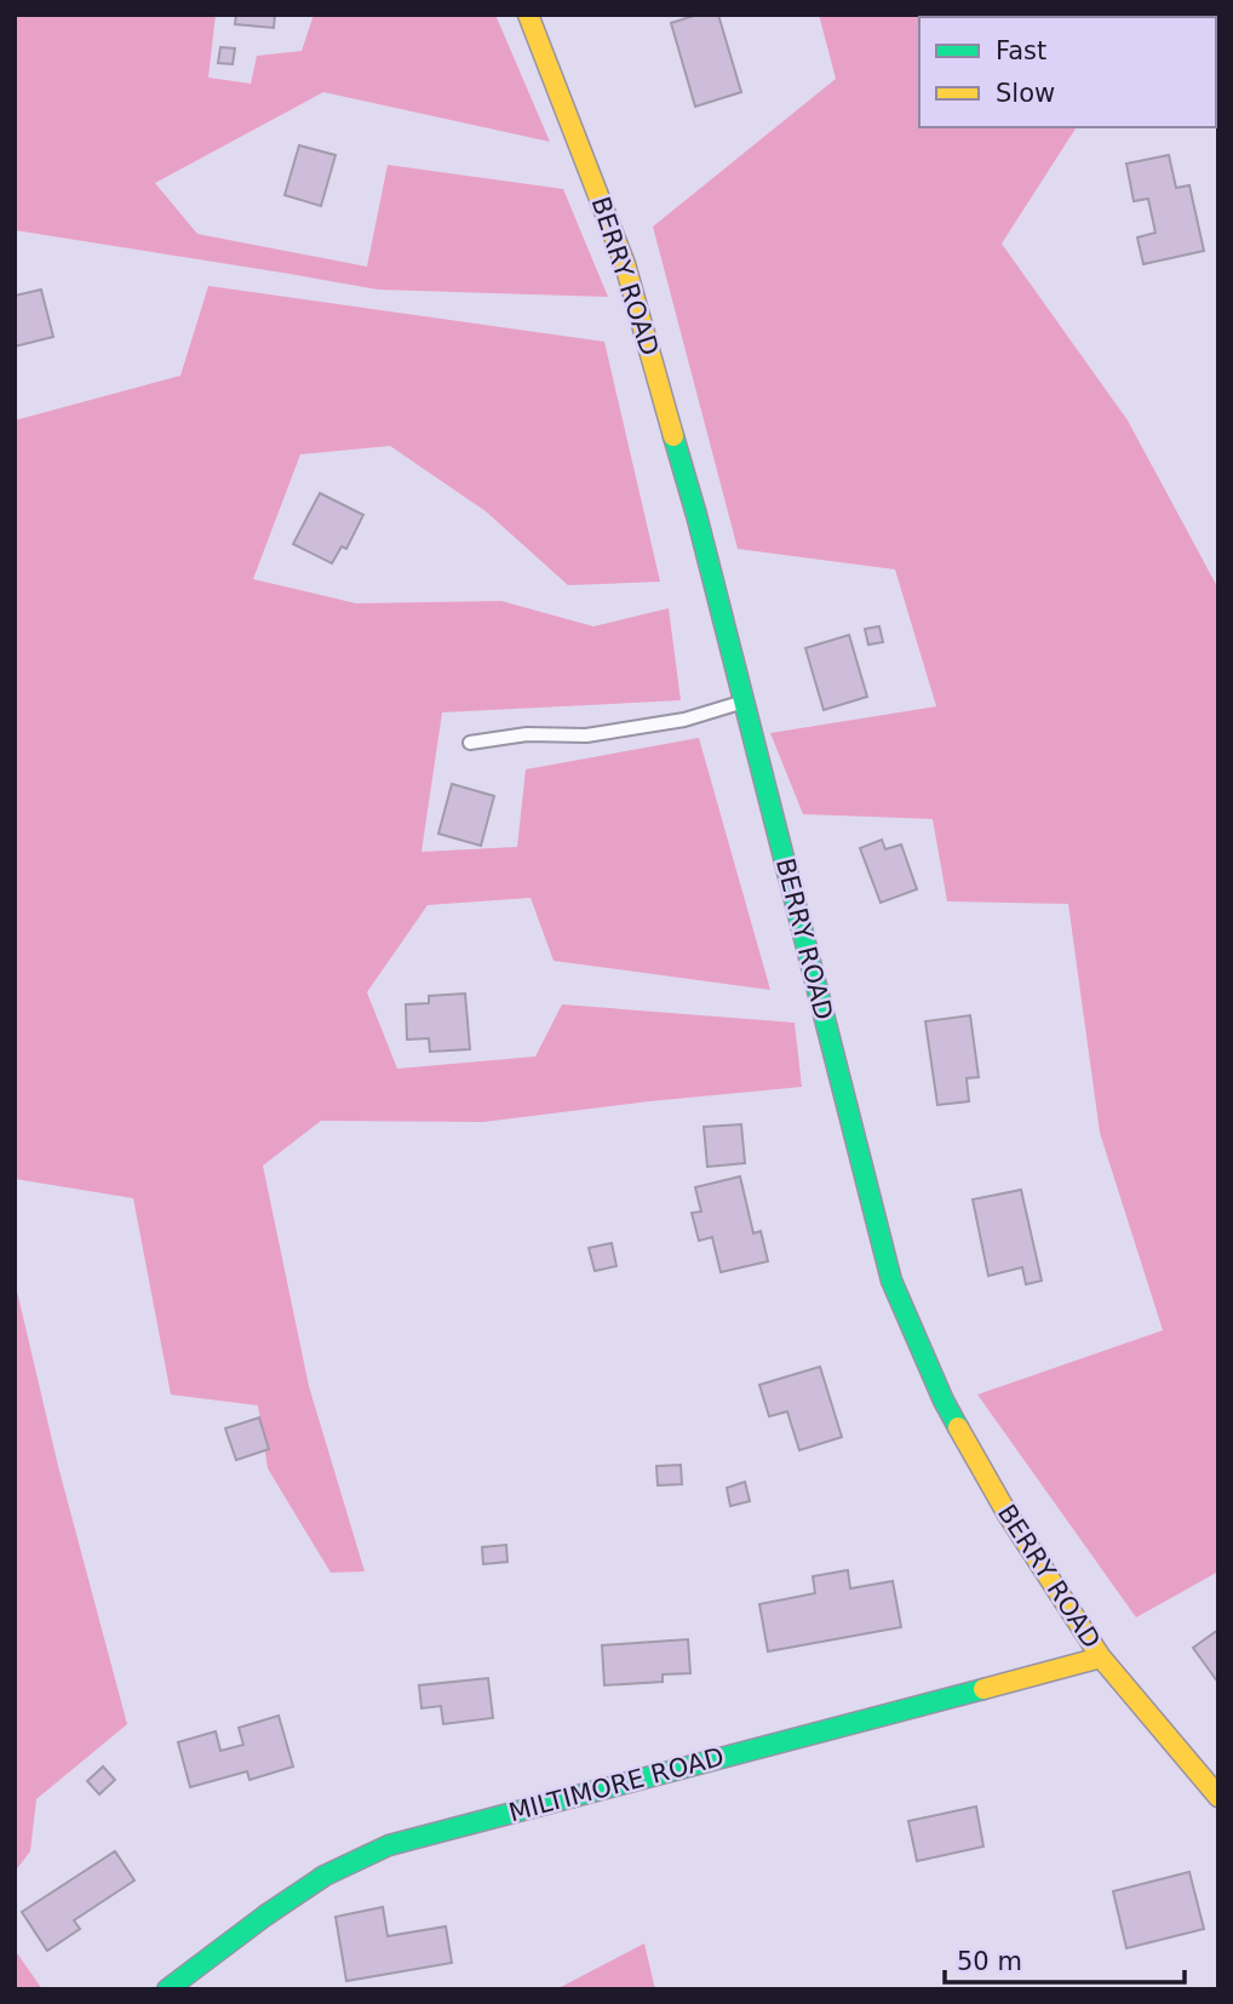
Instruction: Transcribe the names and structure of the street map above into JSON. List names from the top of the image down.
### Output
{
  "streets": {
    "street": ["BERRY ROAD", "MILTIMORE ROAD"]
  },
  "crossings": [
    ["BERRY ROAD", "MILTIMORE ROAD"]
  ],
  "legend": ["Fast", "Slow"],
  "scale_bar": "50 m"
}
